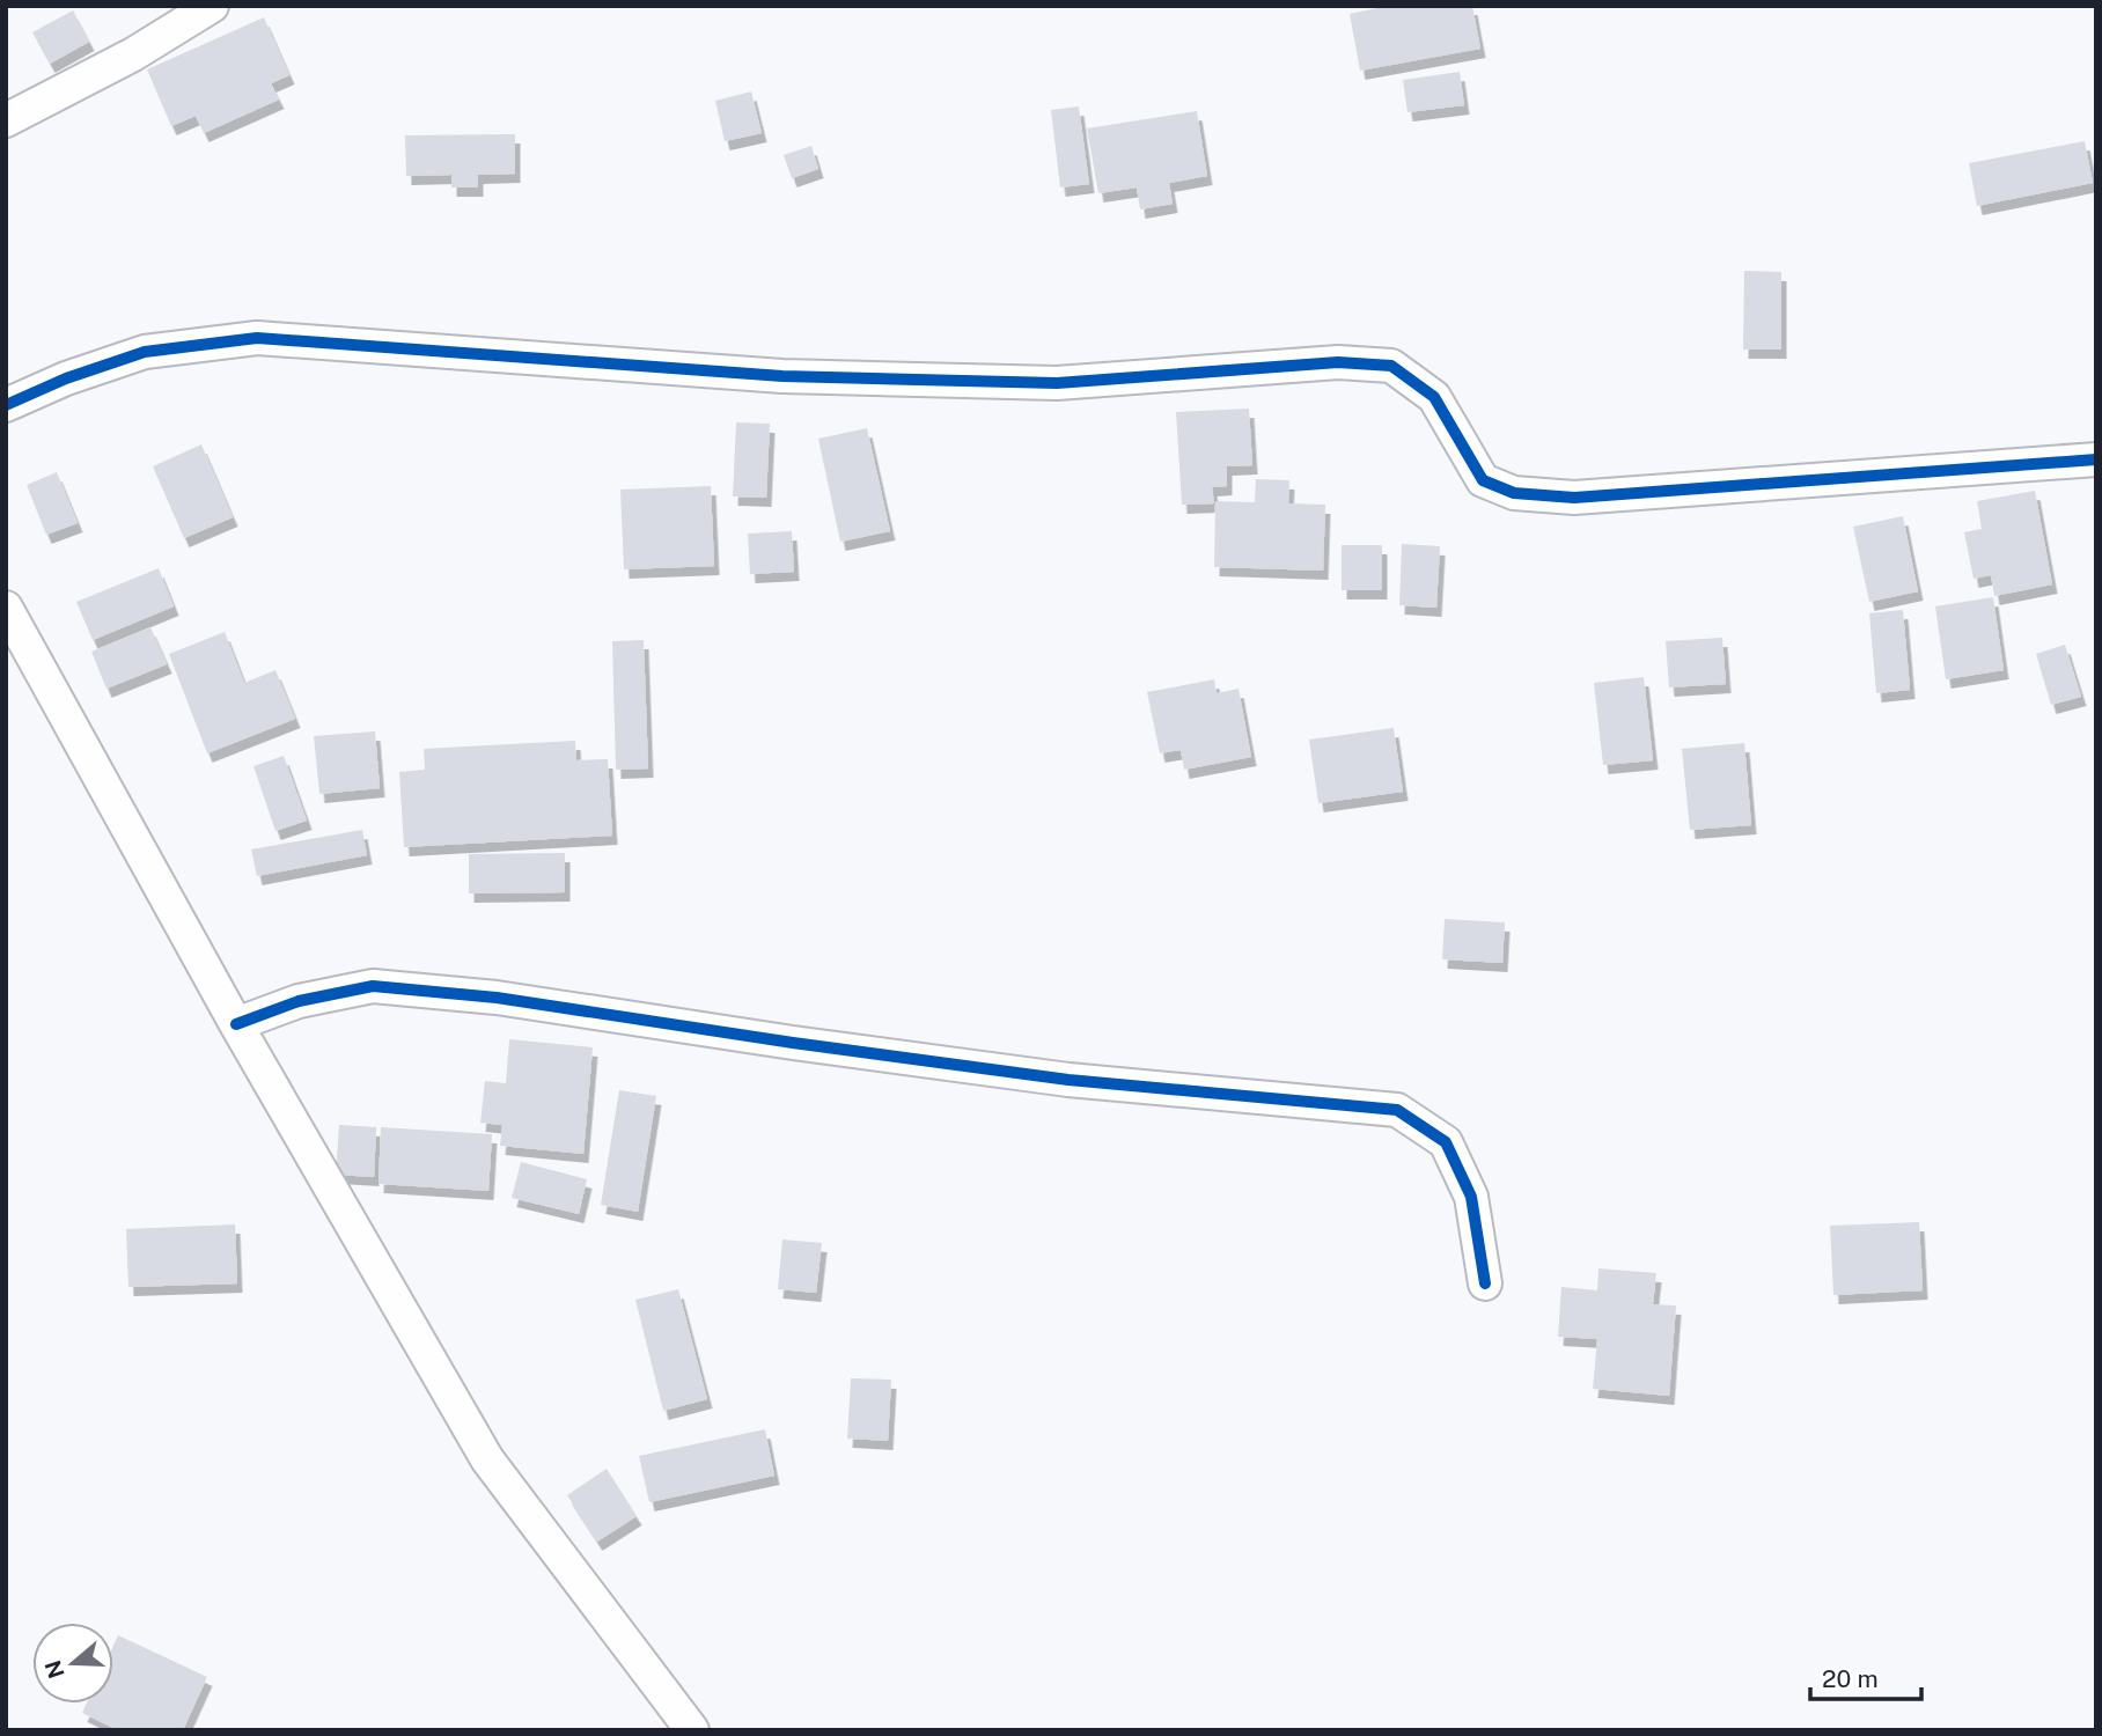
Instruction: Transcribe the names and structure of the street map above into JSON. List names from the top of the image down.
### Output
{
  "scale_bar": "20 m",
  "north": "left"
}
